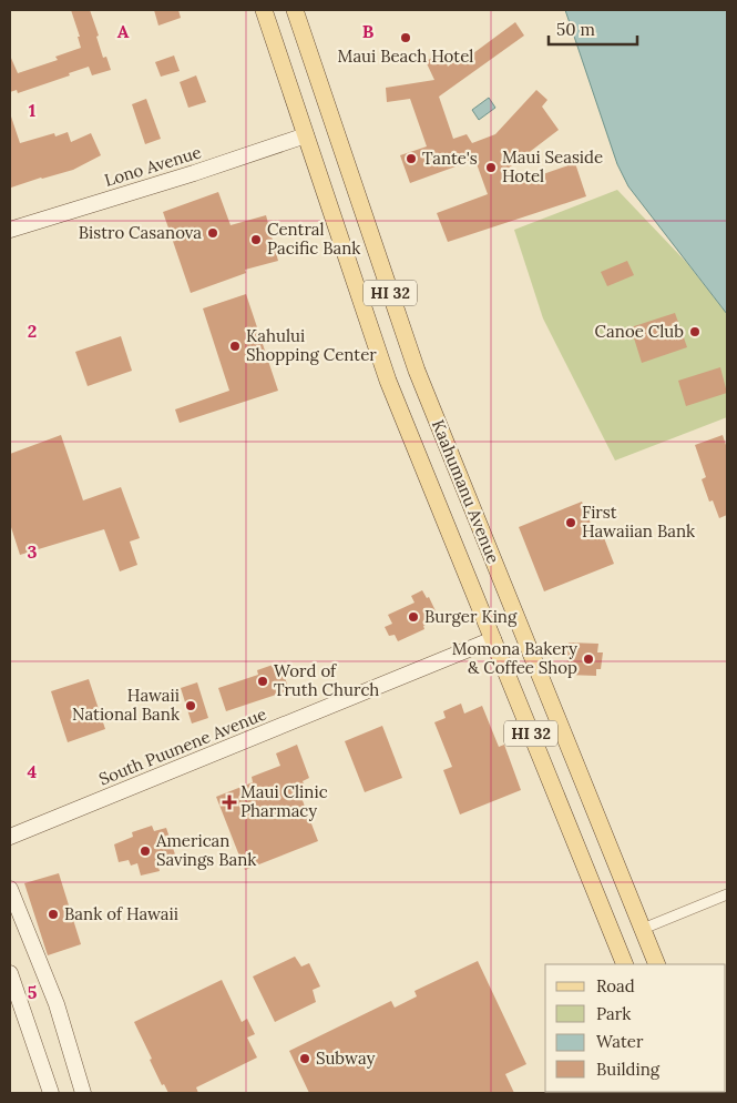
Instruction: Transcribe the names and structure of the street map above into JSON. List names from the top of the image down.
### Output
{
  "streets": {
    "main road": ["HI 32", "Kaahumanu Avenue"],
    "street": ["Lono Avenue", "South Puunene Avenue"]
  },
  "crossings": [
    ["Lono Avenue", "Kaahumanu Avenue"],
    ["Kaahumanu Avenue", "South Puunene Avenue"]
  ],
  "places": {
    "other": [
      "Maui Beach Hotel",
      "Tante's",
      "Maui Seaside Hotel",
      "Bistro Casanova",
      "Central Pacific Bank",
      "Canoe Club",
      "Kahului Shopping Center",
      "First Hawaiian Bank",
      "Burger King",
      "Momona Bakery & Coffee Shop",
      "Word of Truth Church",
      "Hawaii National Bank",
      "American Savings Bank",
      "Bank of Hawaii",
      "Subway"
    ],
    "health": ["Maui Clinic Pharmacy"]
  },
  "legend": [
    "Road",
    "Park",
    "Water",
    "Building"
  ],
  "scale_bar": "50 m",
  "grid": {
    "columns": ["A", "B"],
    "rows": [
      "1",
      "2",
      "3",
      "4",
      "5"
    ]
  }
}
